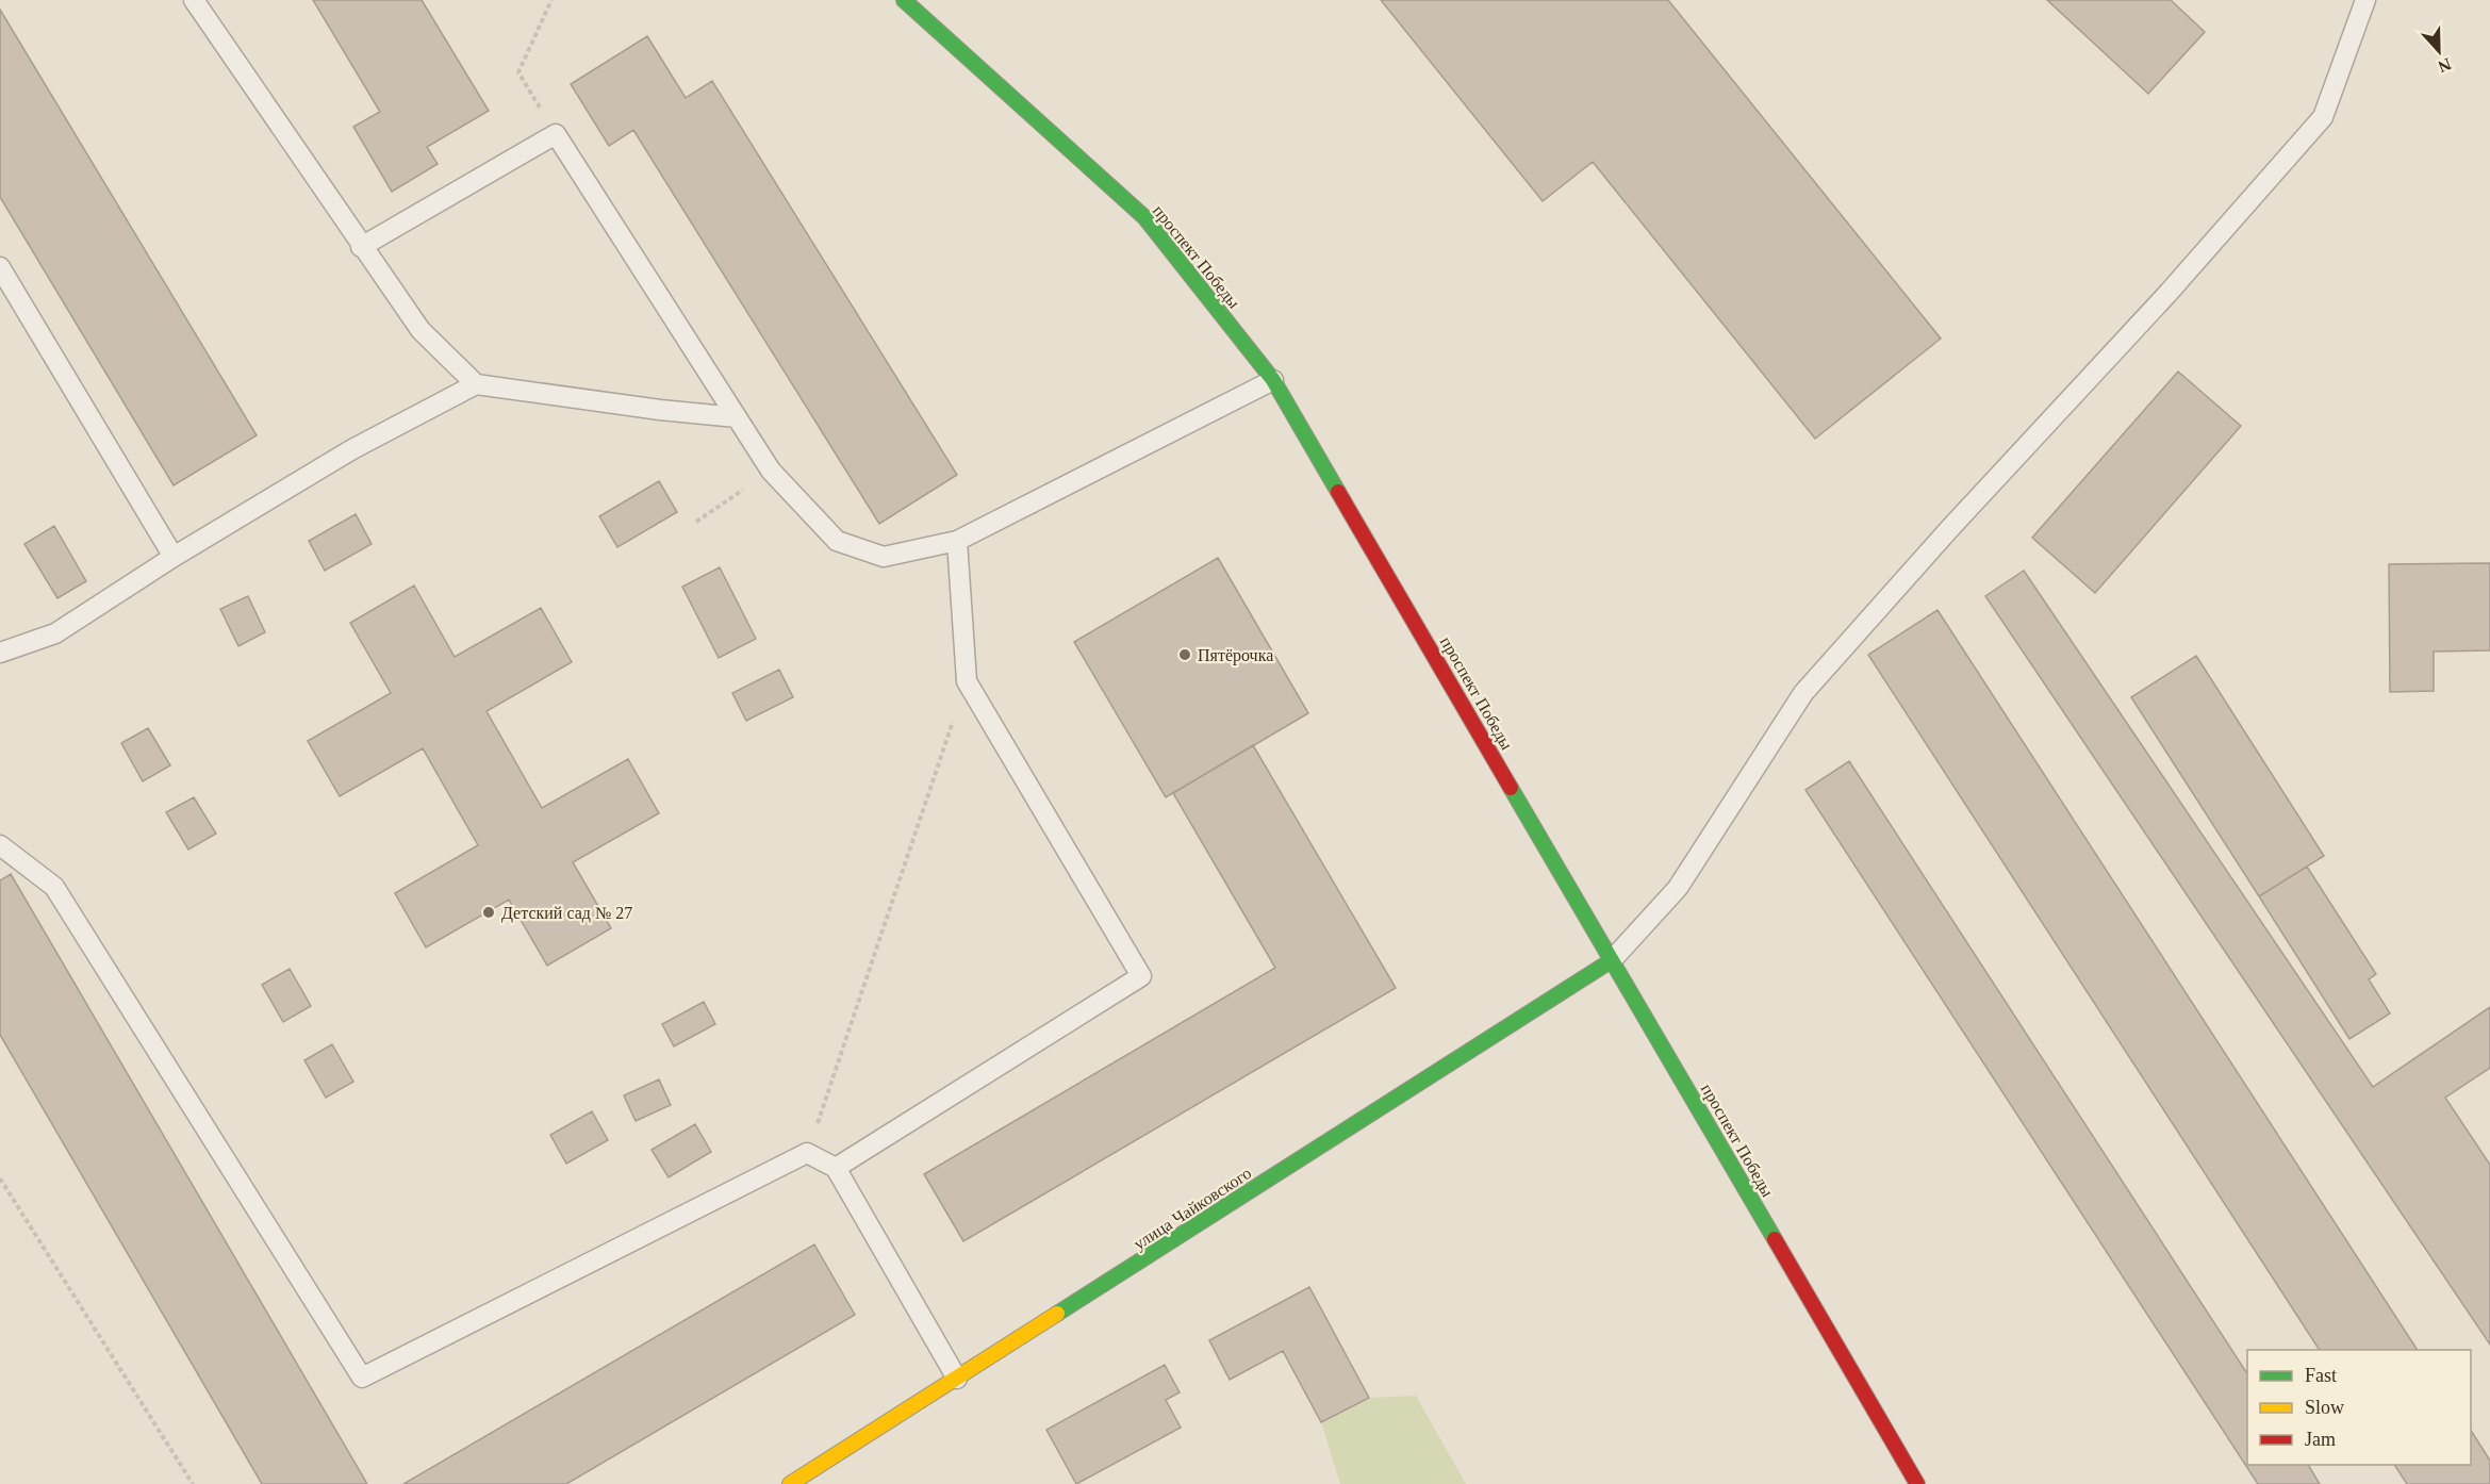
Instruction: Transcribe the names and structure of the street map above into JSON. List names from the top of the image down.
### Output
{
  "streets": {
    "street": ["проспект Победы", "улица Чайковского"]
  },
  "crossings": [
    ["проспект Победы", "улица Чайковского"]
  ],
  "places": ["Пятёрочка", "Детский сад № 27"],
  "legend": ["Fast", "Slow", "Jam"],
  "north": "bottom"
}
